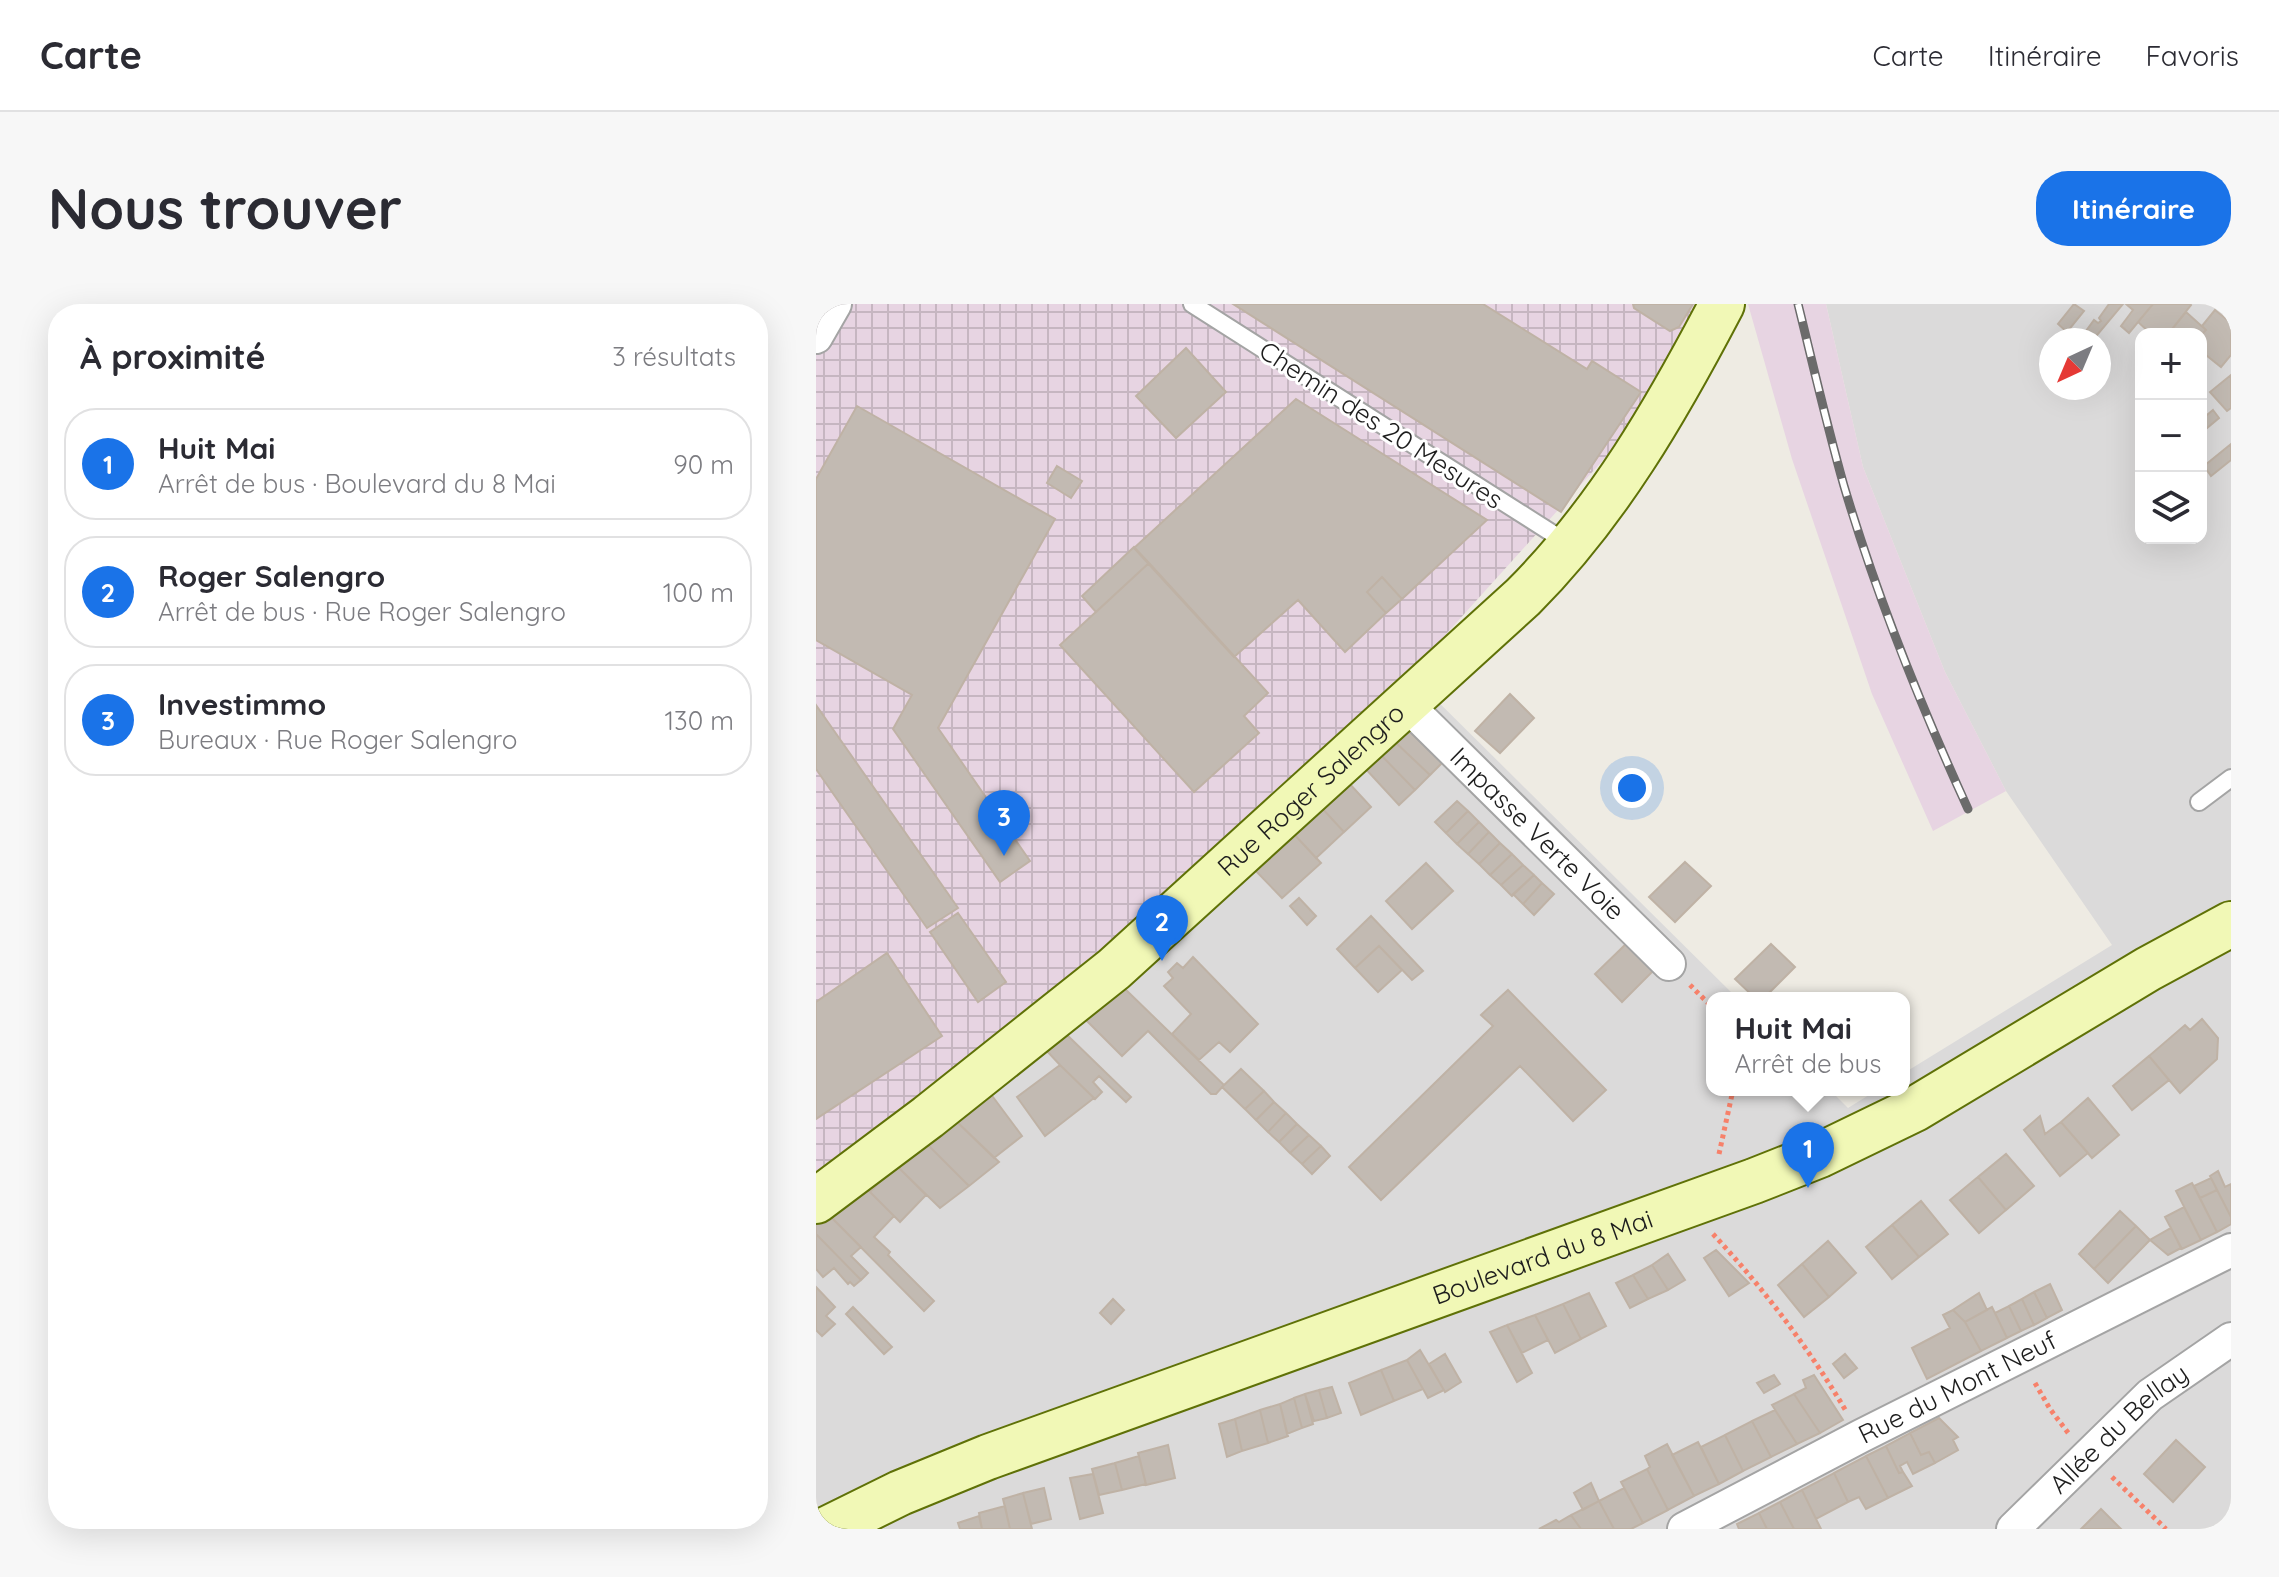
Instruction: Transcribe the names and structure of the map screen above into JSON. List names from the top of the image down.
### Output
{
  "streets": {
    "main road": ["Rue Roger Salengro", "Boulevard du 8 Mai"],
    "street": ["Impasse Verte Voie", "Rue du Mont Neuf", "Allée du Bellay"],
    "lane": ["Chemin des 20 Mesures"]
  },
  "crossings": [
    ["Chemin des 20 Mesures", "Rue Roger Salengro"],
    ["Rue Roger Salengro", "Impasse Verte Voie"]
  ],
  "north": "bottom left",
  "page": {
    "header": "Carte",
    "nav": ["Carte", "Itinéraire", "Favoris"],
    "buttons": "Itinéraire",
    "title": "Nous trouver",
    "heading": ["À proximité", "3 résultats"],
    "map_buttons": ["+", "−"],
    "list": [
      {
        "mark": "1",
        "name": "Huit Mai",
        "note": "Arrêt de bus · Boulevard du 8 Mai",
        "value": "90 m"
      },
      {
        "mark": "2",
        "name": "Roger Salengro",
        "note": "Arrêt de bus · Rue Roger Salengro",
        "value": "100 m"
      },
      {
        "mark": "3",
        "name": "Investimmo",
        "note": "Bureaux · Rue Roger Salengro",
        "value": "130 m"
      }
    ],
    "pins": ["3", "2", "1"],
    "popup": ["Huit Mai", "Arrêt de bus"]
  }
}
